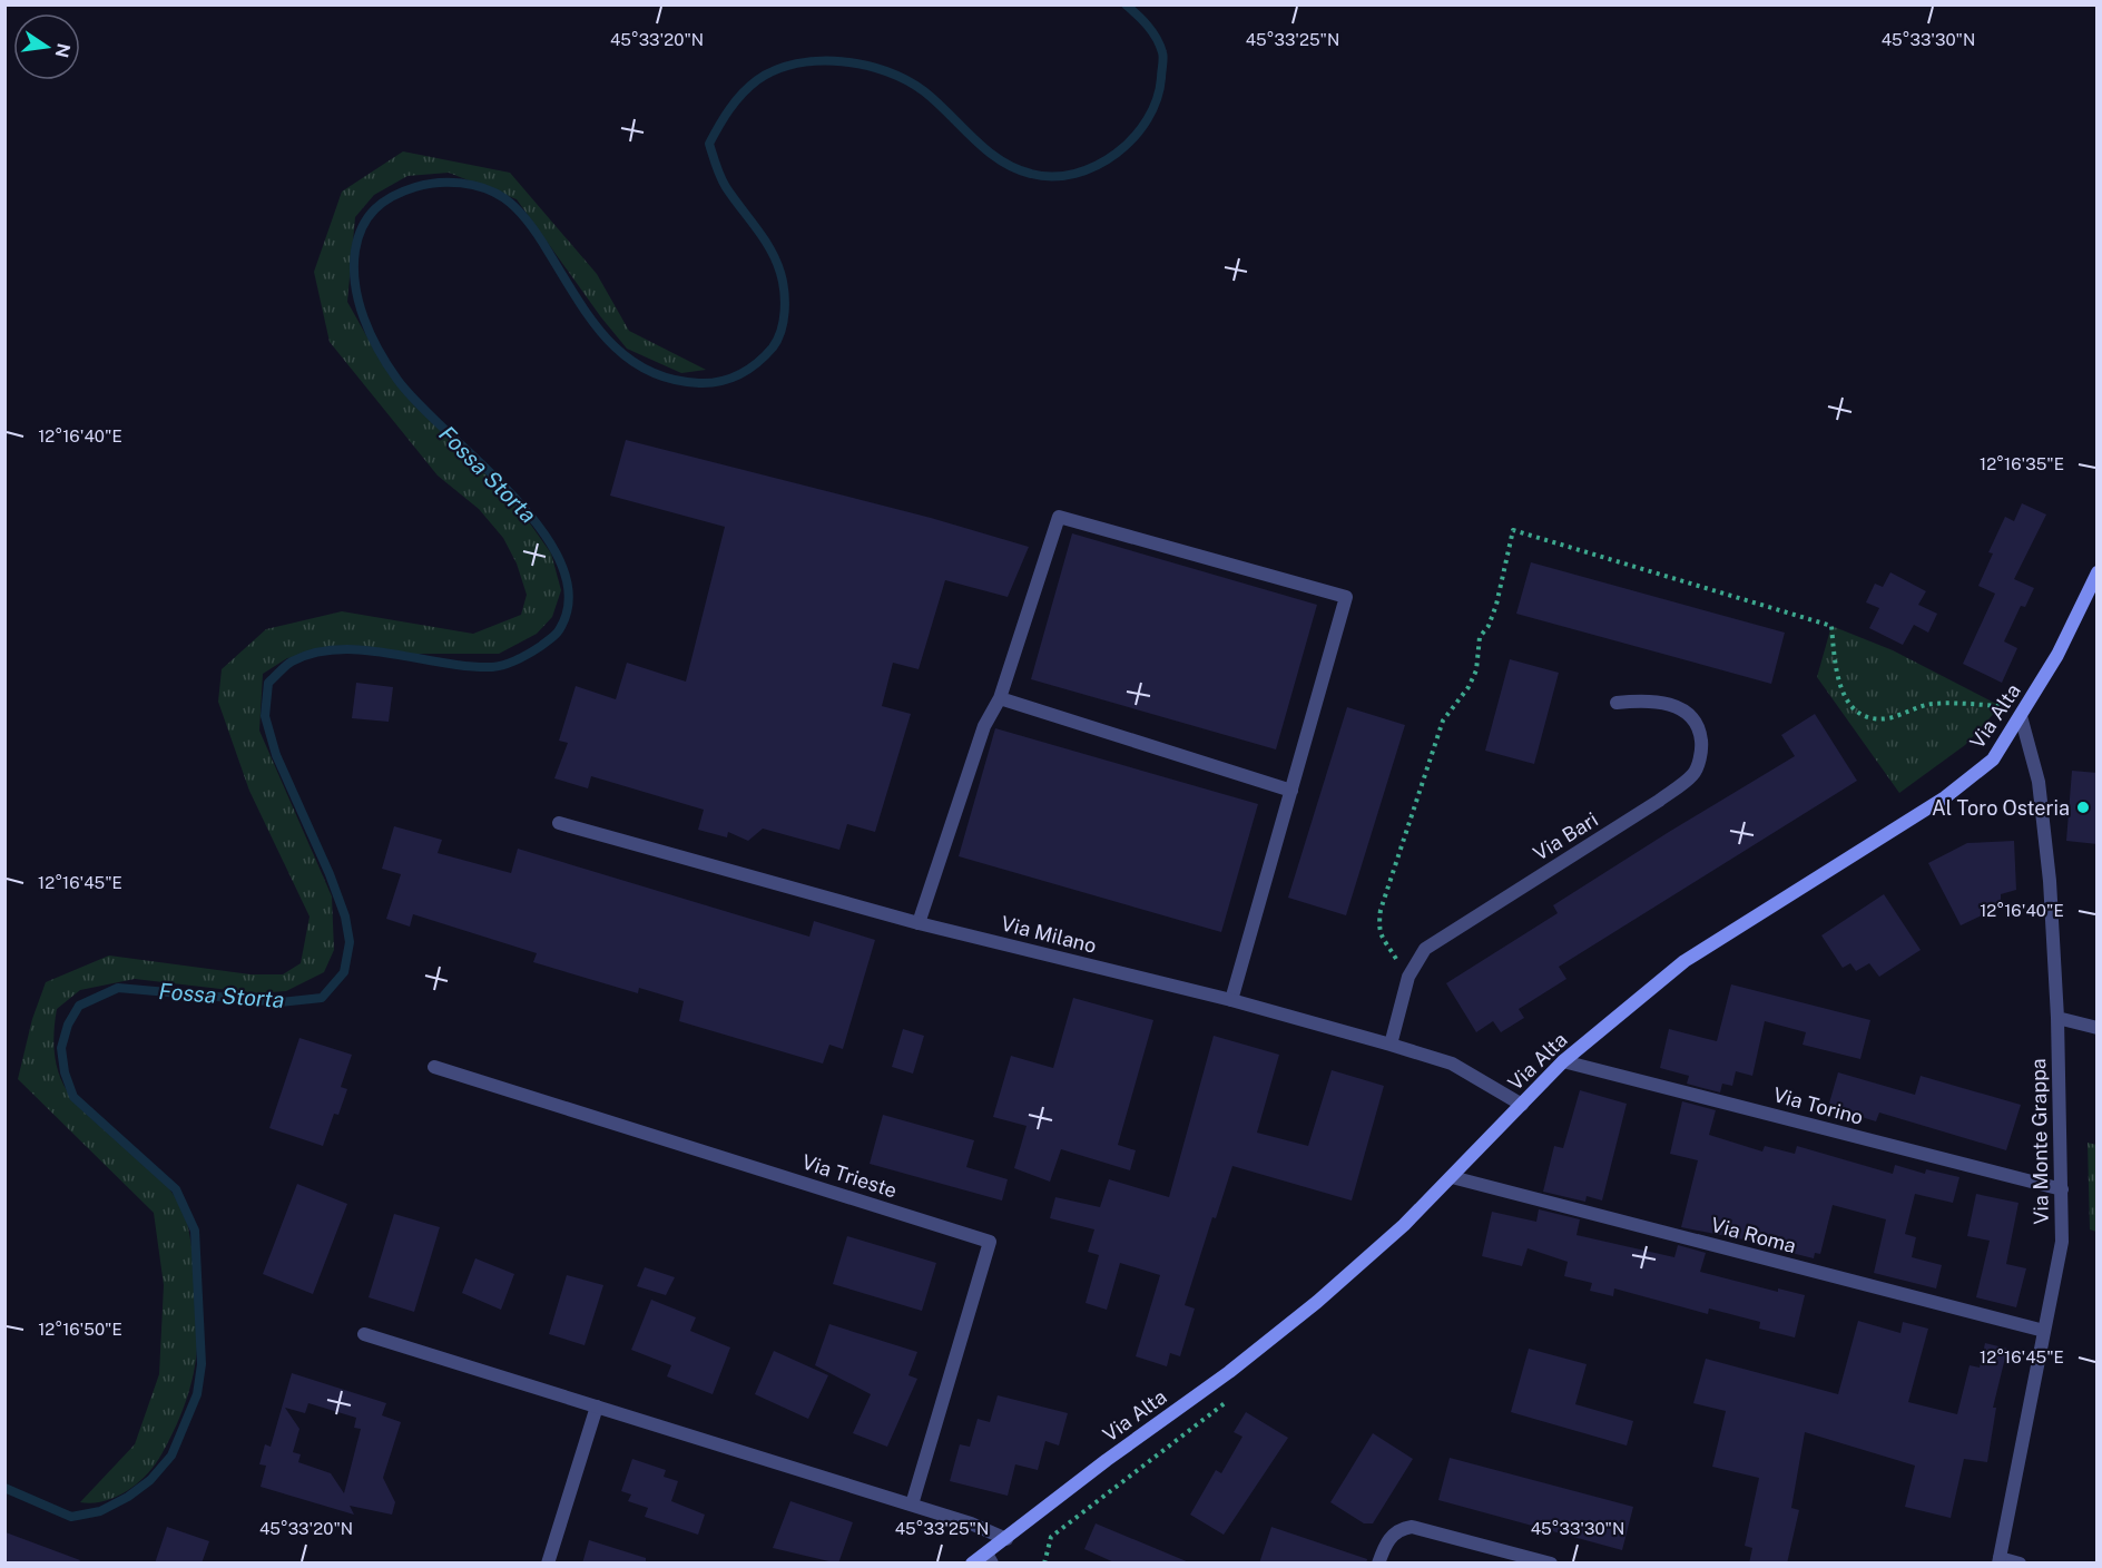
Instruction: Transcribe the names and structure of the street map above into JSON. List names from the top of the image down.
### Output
{
  "streets": {
    "main road": ["Via Alta"],
    "street": [
      "Via Bari",
      "Via Milano",
      "Via Torino",
      "Via Monte Grappa",
      "Via Trieste",
      "Via Roma"
    ]
  },
  "crossings": [
    ["Via Alta", "Via Milano"],
    ["Via Alta", "Via Torino"],
    ["Via Alta", "Via Monte Grappa"],
    ["Via Alta", "Via Roma"],
    ["Via Bari", "Via Milano"],
    ["Via Torino", "Via Monte Grappa"],
    ["Via Monte Grappa", "Via Roma"]
  ],
  "water": ["Fossa Storta"],
  "places": ["Al Toro Osteria"],
  "north": "right",
  "coordinates": [
    "45°33'20\"N",
    "45°33'25\"N",
    "45°33'30\"N",
    "12°16'40\"E",
    "12°16'35\"E",
    "12°16'45\"E",
    "12°16'50\"E"
  ]
}
